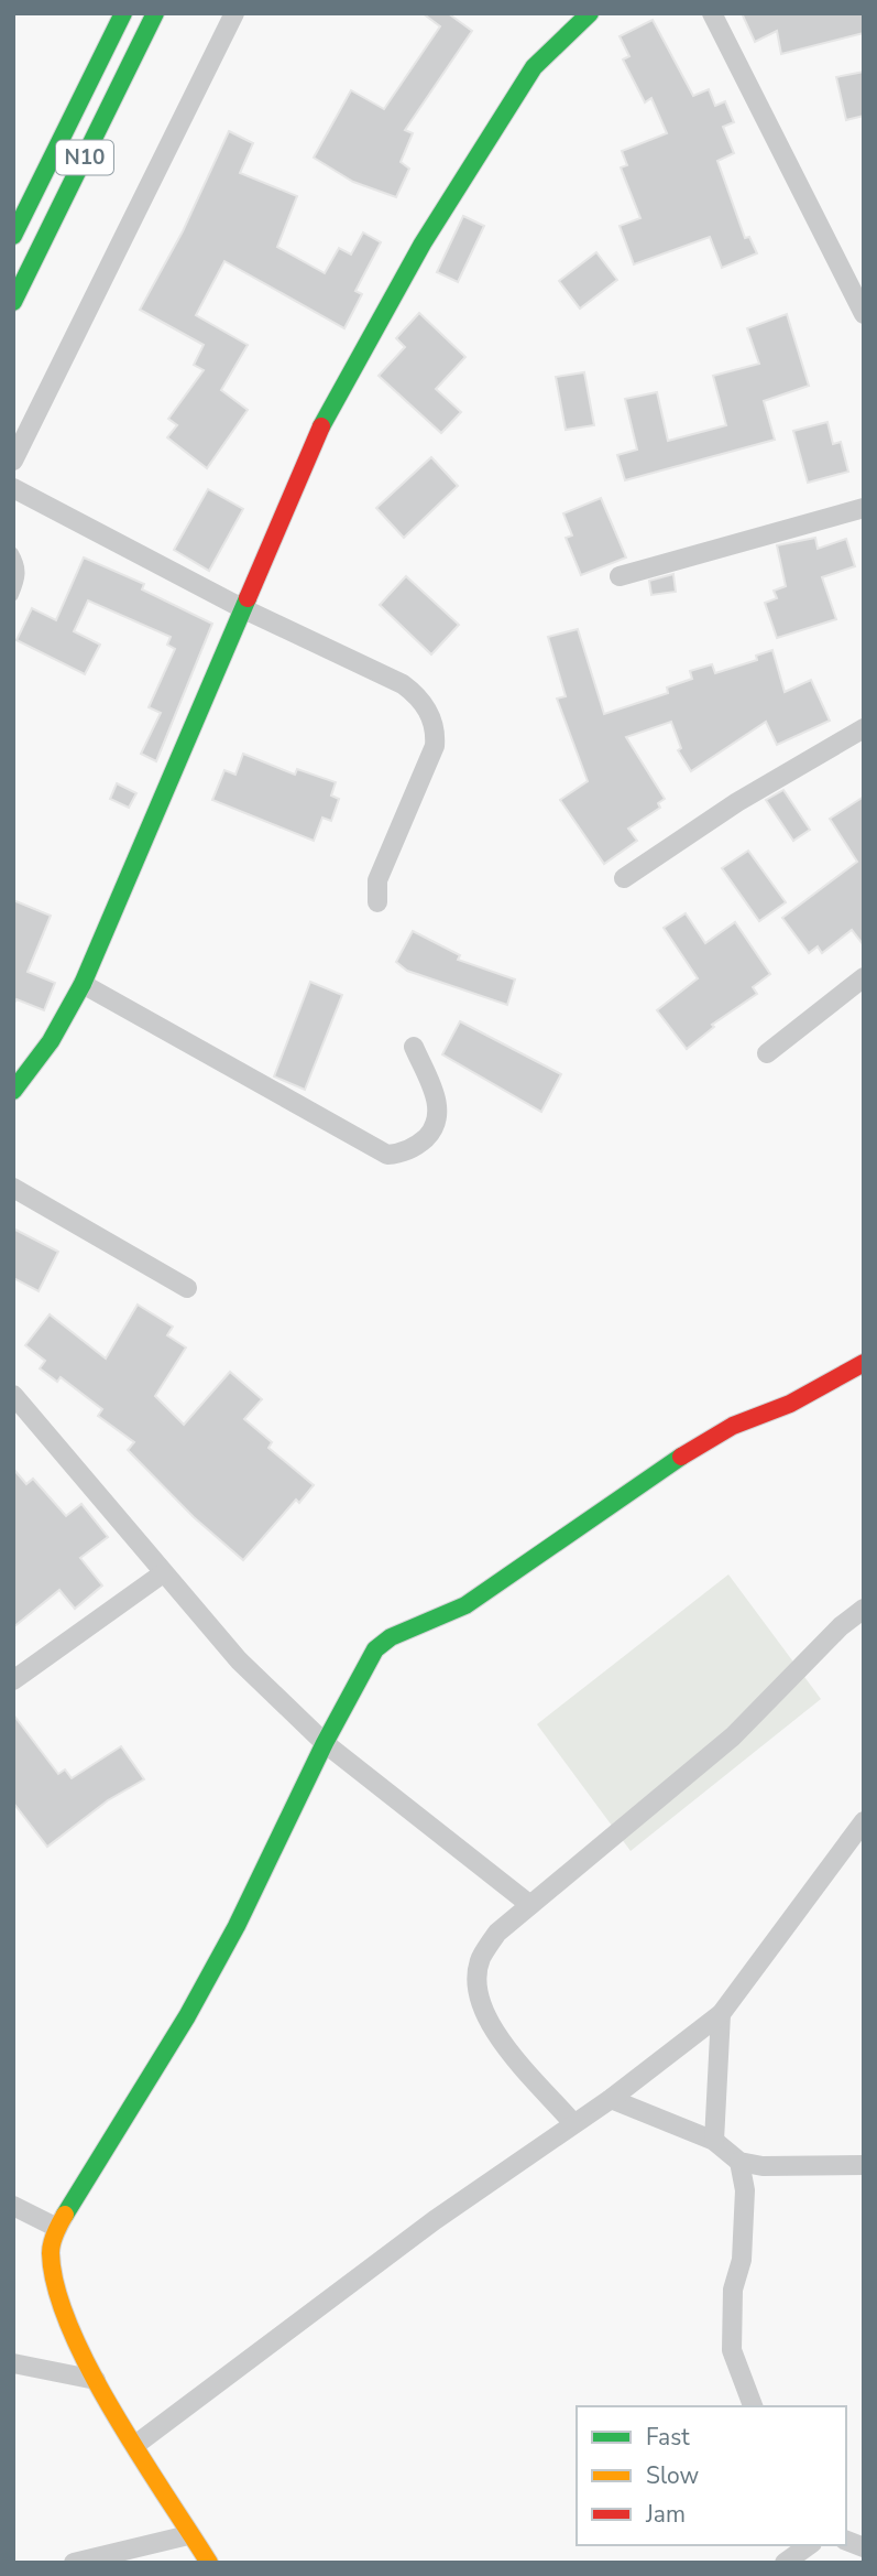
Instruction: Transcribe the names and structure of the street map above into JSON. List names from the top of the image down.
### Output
{
  "streets": {
    "main road": ["N10"]
  },
  "legend": ["Fast", "Slow", "Jam"]
}
